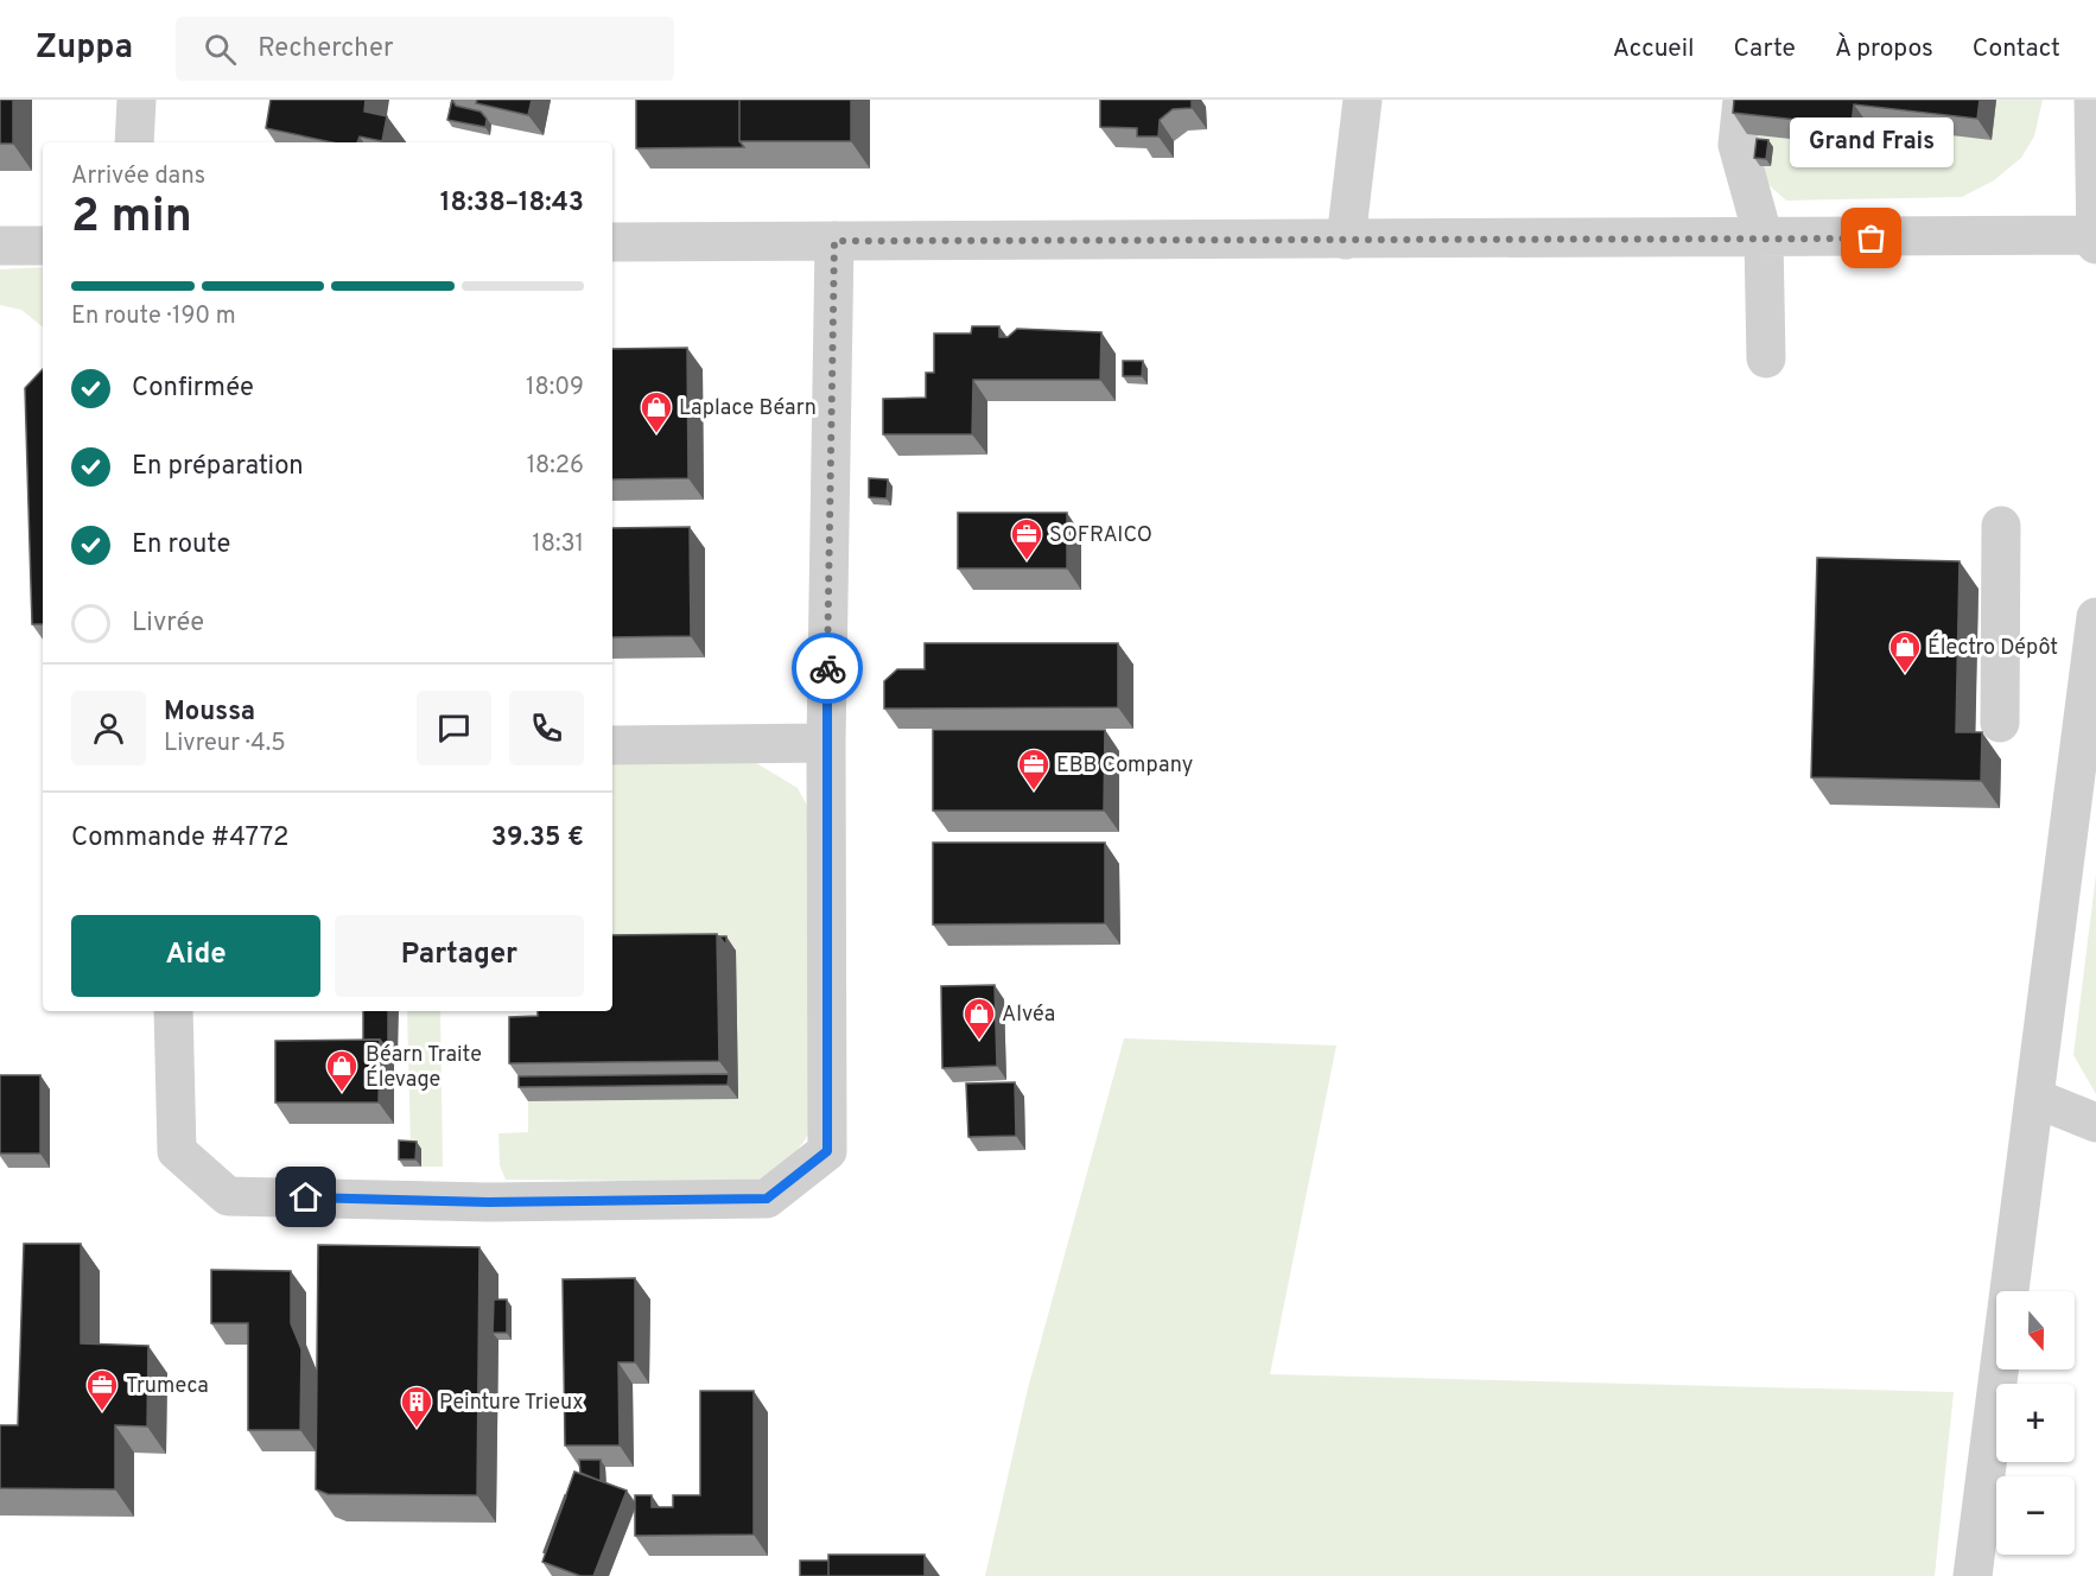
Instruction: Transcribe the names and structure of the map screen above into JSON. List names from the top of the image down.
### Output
{
  "places": {
    "other": ["Grand Frais"],
    "shop": [
      "Laplace Béarn",
      "Électro Dépôt",
      "Alvéa",
      "Béarn Traite Élevage"
    ],
    "office": ["SOFRAICO", "EBB Company", "Trumeca"],
    "building": ["Peinture Trieux"]
  },
  "north": "bottom",
  "page": {
    "header": "Zuppa",
    "search": "Rechercher",
    "nav": [
      "Accueil",
      "Carte",
      "À propos",
      "Contact"
    ],
    "bubble": "Grand Frais",
    "heading": ["2 min", "Arrivée dans", "18:38–18:43"],
    "panel": [
      "Moussa",
      "Livreur · 4.5",
      "Commande #4772",
      "39.35 €"
    ],
    "bar": "En route · 190 m",
    "list": [
      ["Confirmée", "18:09"],
      ["En préparation", "18:26"],
      ["En route", "18:31"],
      "Livrée"
    ],
    "buttons": ["Aide", "Partager"],
    "map_buttons": ["+", "−"]
  }
}
